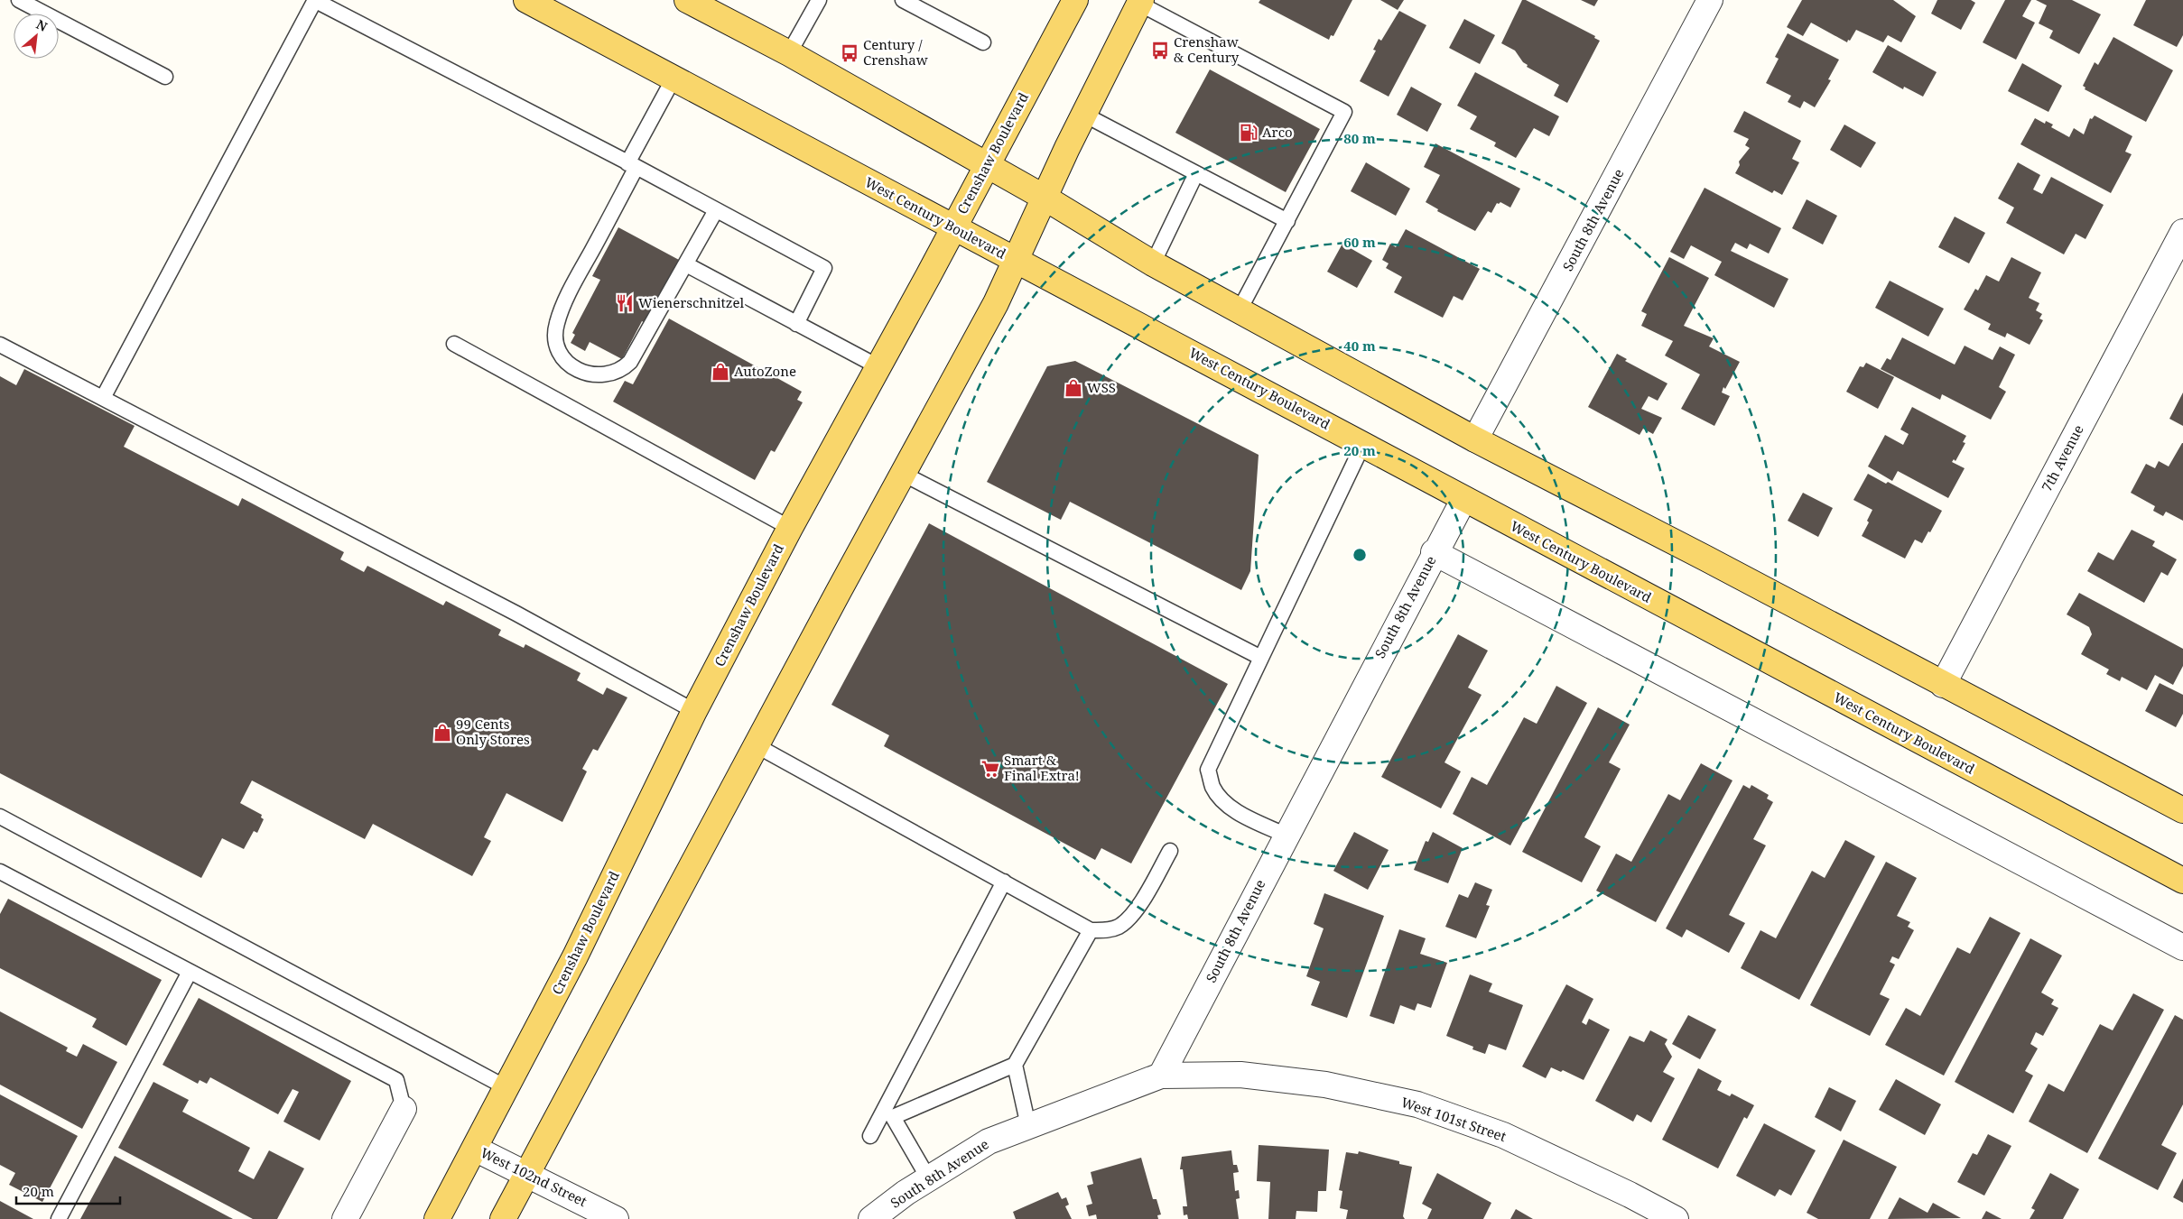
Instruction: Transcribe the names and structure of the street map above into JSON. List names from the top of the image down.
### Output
{
  "streets": {
    "main road": ["Crenshaw Boulevard", "West Century Boulevard"],
    "street": [
      "South 8th Avenue",
      "7th Avenue",
      "West 101st Street",
      "West 102nd Street"
    ]
  },
  "crossings": [
    ["Crenshaw Boulevard", "West Century Boulevard"],
    ["Crenshaw Boulevard", "West 102nd Street"],
    ["West Century Boulevard", "South 8th Avenue"],
    ["South 8th Avenue", "West 101st Street"]
  ],
  "places": {
    "bus stop": ["Crenshaw & Century", "Century / Crenshaw"],
    "fuel station": ["Arco"],
    "restaurant": ["Wienerschnitzel"],
    "shop": ["AutoZone", "WSS", "99 Cents Only Stores"],
    "supermarket": ["Smart & Final Extra!"]
  },
  "scale_bar": "20 m",
  "north": "top right",
  "rings": [
    "80 m",
    "60 m",
    "40 m",
    "20 m"
  ]
}
